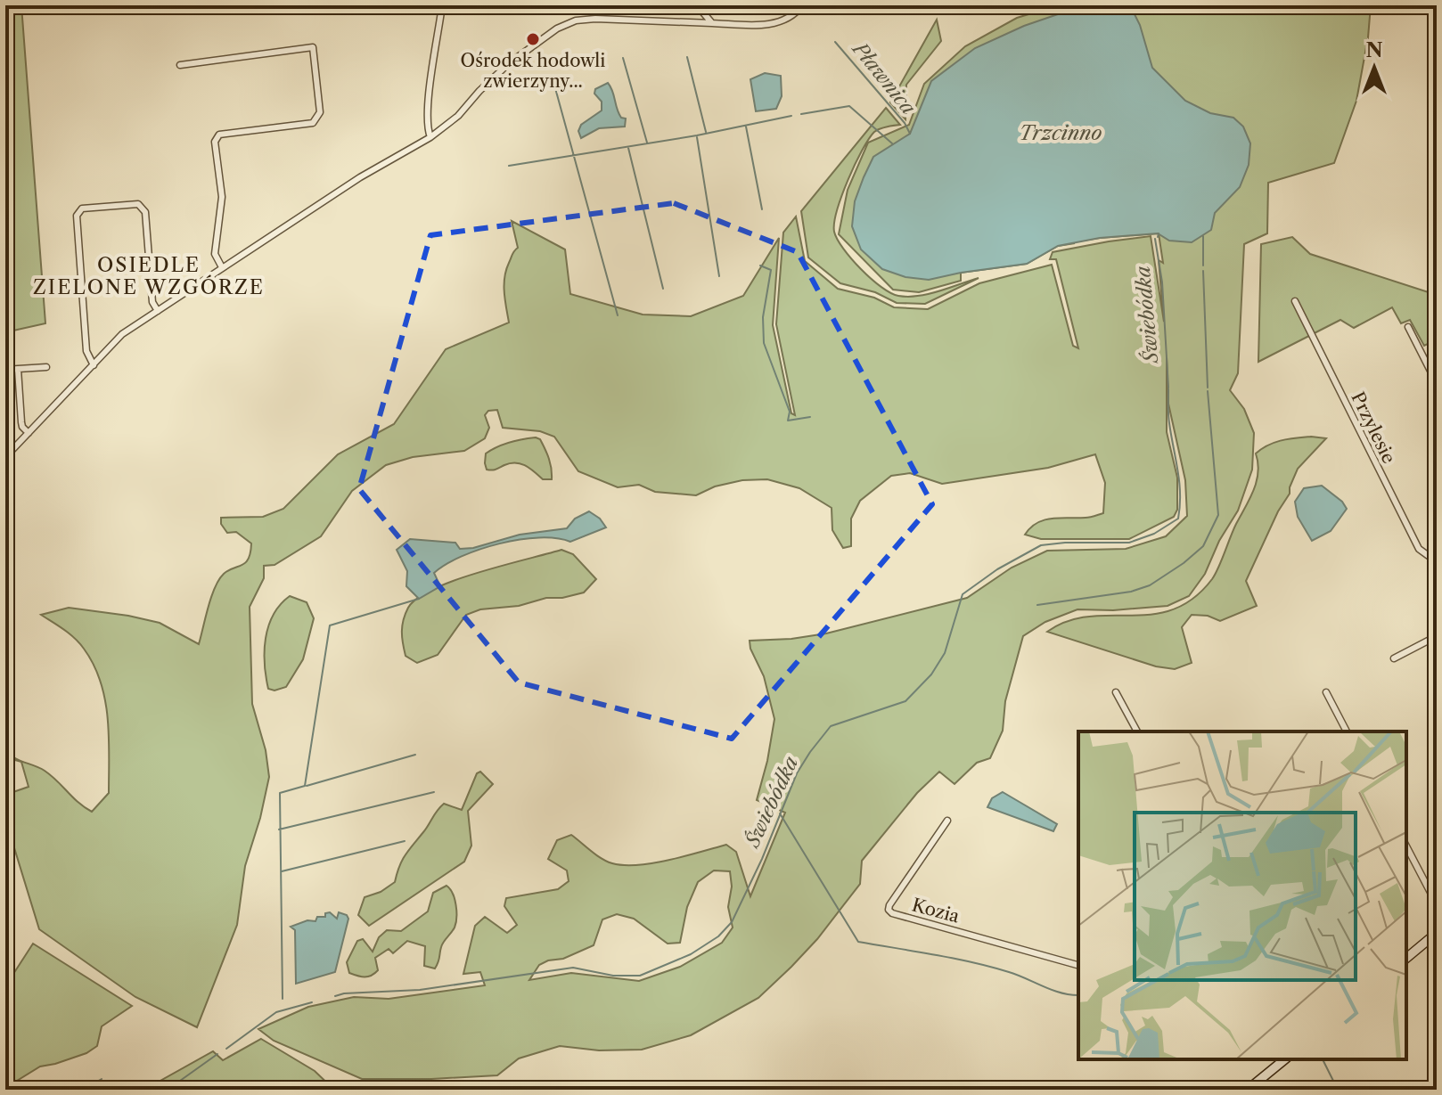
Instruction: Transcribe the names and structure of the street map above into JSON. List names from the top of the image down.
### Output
{
  "streets": {
    "street": ["Przylesie", "Kozia"]
  },
  "districts": ["OSIEDLE ZIELONE WZGÓRZE"],
  "water": ["Pławnica", "Trzcinno", "Świebódka"],
  "places": ["Ośrodek hodowli zwierzyny..."],
  "north": "top"
}
